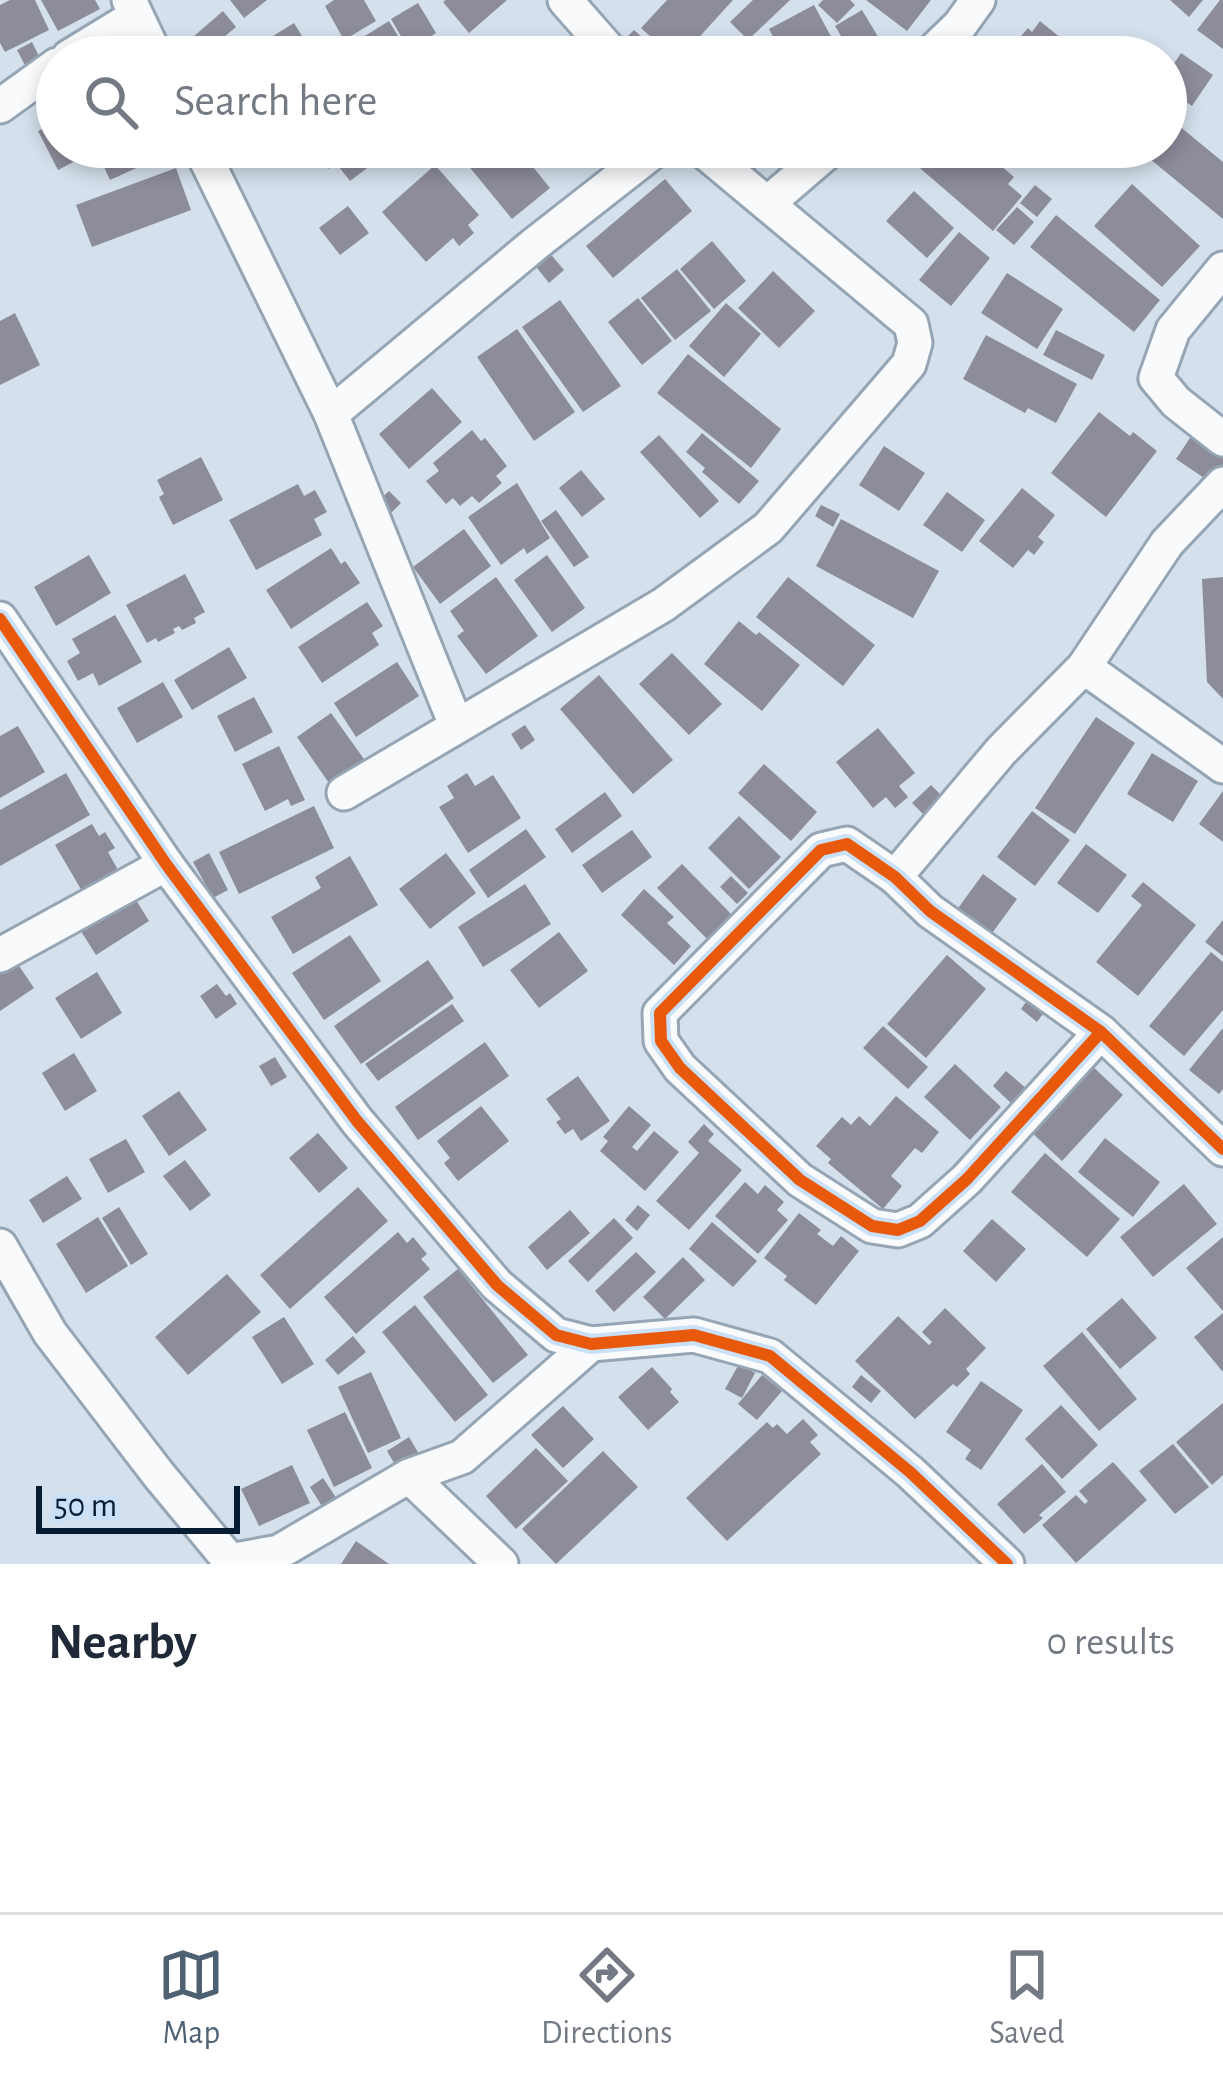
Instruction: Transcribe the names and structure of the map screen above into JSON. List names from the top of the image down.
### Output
{
  "scale_bar": "50 m",
  "page": {
    "search": "Search here",
    "scale": "50 m",
    "heading": ["Nearby", "0 results"],
    "nav": ["Map", "Directions", "Saved"]
  }
}
